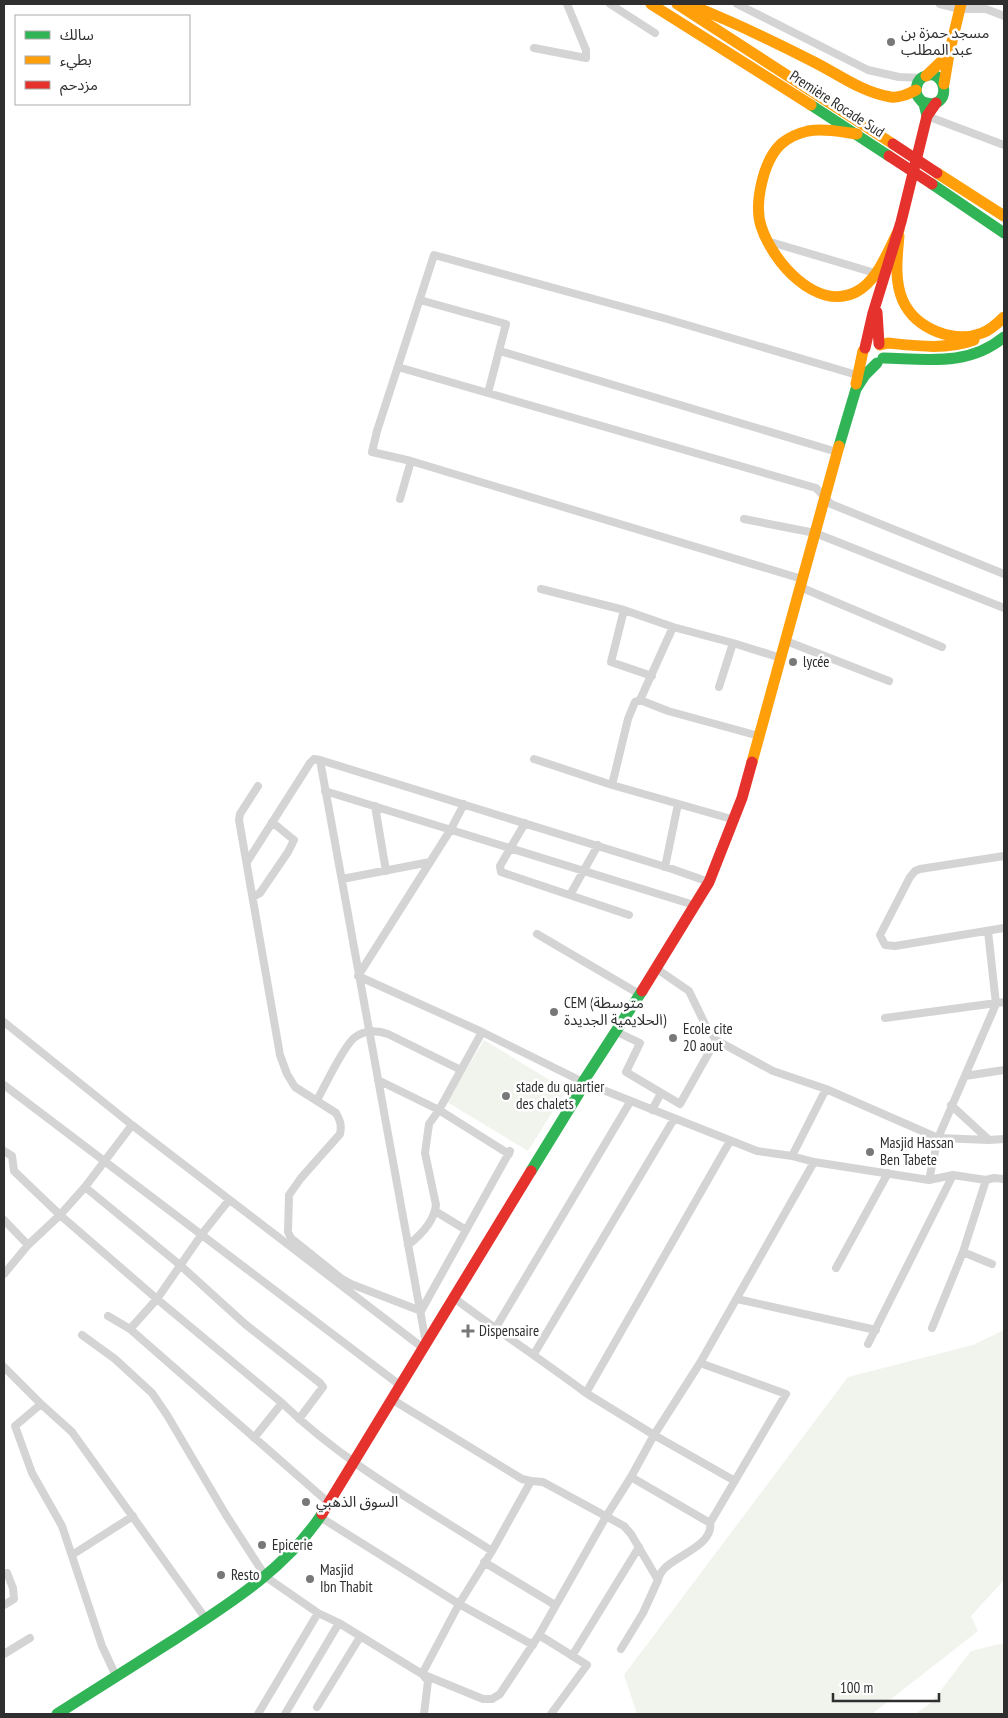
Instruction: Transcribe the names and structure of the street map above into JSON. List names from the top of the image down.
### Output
{
  "streets": {
    "main road": ["Première Rocade Sud"]
  },
  "places": {
    "other": [
      "مسجد حمزة بن عبد المطلب",
      "lycée",
      "CEM (متوسطة الحلايمية الجديدة)",
      "Ecole cite 20 aout",
      "stade du quartier des chalets",
      "Masjid Hassan Ben Tabete",
      "السوق الذهبي",
      "Epicerie",
      "Resto",
      "Masjid Ibn Thabit"
    ],
    "health": ["Dispensaire"]
  },
  "legend": ["سالك", "بطيء", "مزدحم"],
  "scale_bar": "100 m"
}
